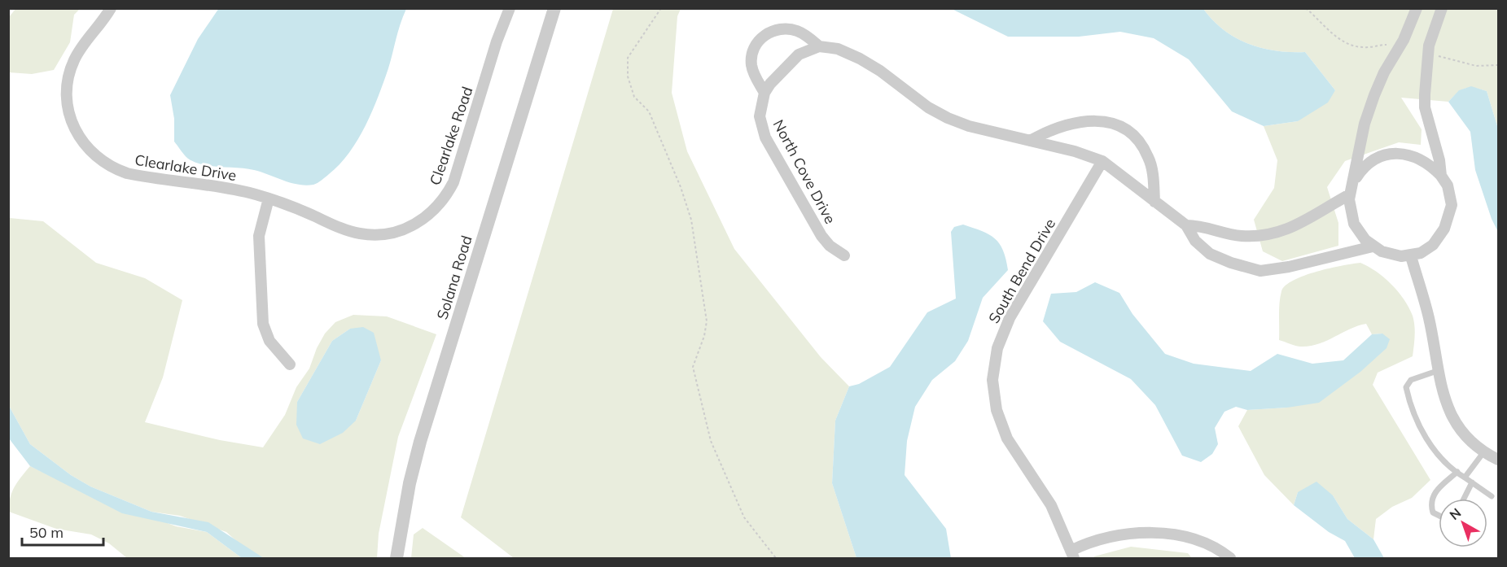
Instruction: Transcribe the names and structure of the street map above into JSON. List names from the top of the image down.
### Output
{
  "streets": {
    "street": [
      "Clearlake Road",
      "Clearlake Drive",
      "North Cove Drive",
      "South Bend Drive",
      "Solana Road"
    ]
  },
  "crossings": [
    ["Clearlake Road", "Clearlake Drive"]
  ],
  "scale_bar": "50 m",
  "north": "top left"
}
